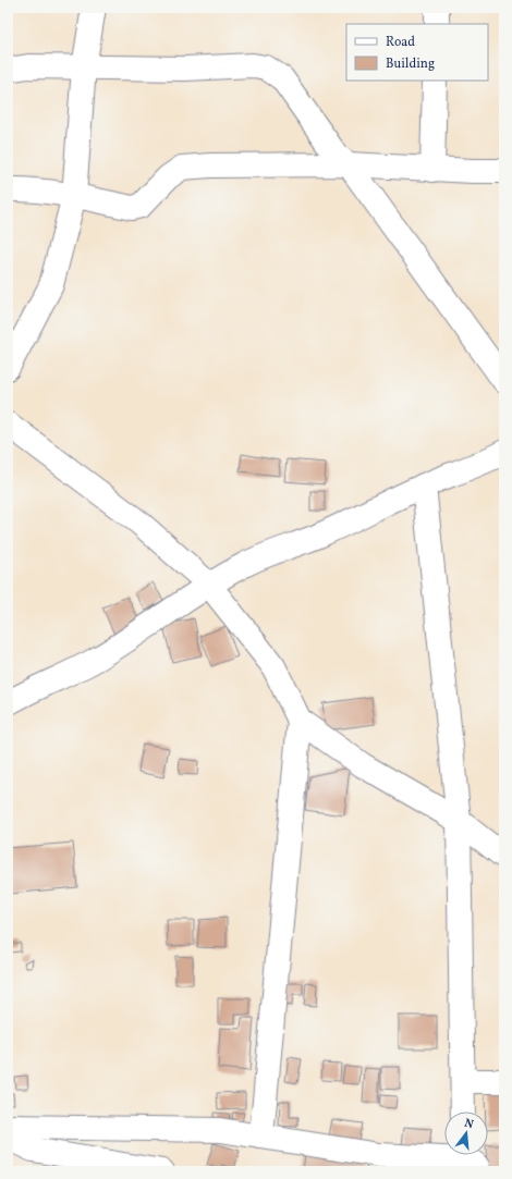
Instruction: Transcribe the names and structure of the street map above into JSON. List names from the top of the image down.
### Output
{
  "legend": ["Road", "Building"],
  "north": "top"
}
